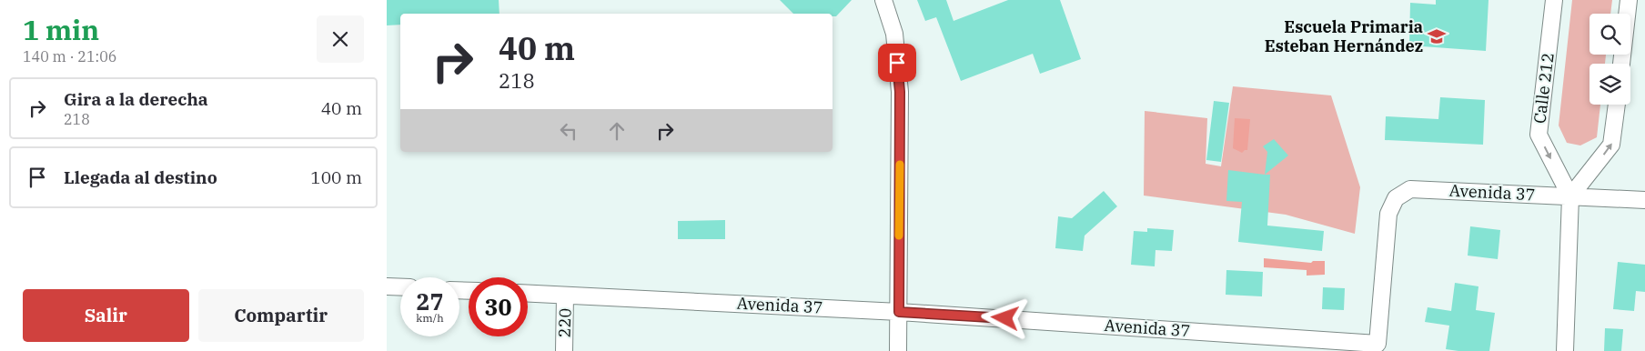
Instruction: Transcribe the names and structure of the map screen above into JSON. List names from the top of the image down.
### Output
{
  "streets": {
    "street": ["Calle 212", "Avenida 37", "220"]
  },
  "crossings": [
    ["Calle 212", "Avenida 37"],
    ["Avenida 37", "220"]
  ],
  "one_way": ["Calle 212"],
  "places": {
    "school or university": ["Escuela Primaria Esteban Hernández"]
  },
  "page": {
    "heading": ["1 min", "140 m · 21:06"],
    "turn": ["40 m", "218"],
    "list": [
      {
        "name": "Gira a la derecha",
        "note": "218",
        "value": "40 m"
      },
      {
        "name": "Llegada al destino",
        "value": "100 m"
      }
    ],
    "speed": "27 km/h",
    "limit": "30",
    "buttons": ["Salir", "Compartir"]
  }
}
